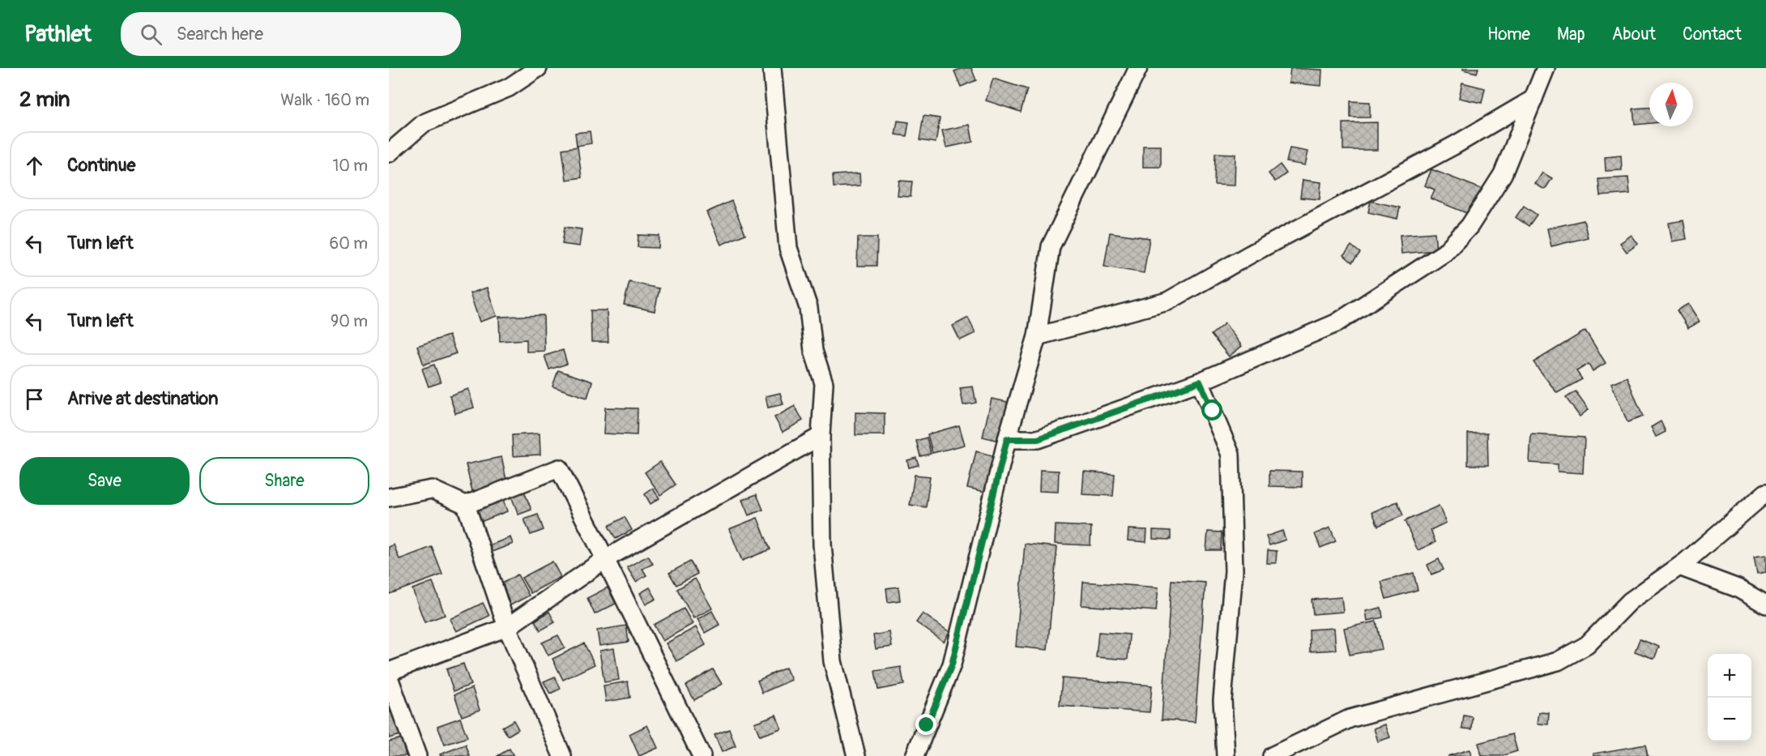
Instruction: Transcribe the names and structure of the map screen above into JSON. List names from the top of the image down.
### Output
{
  "north": "top",
  "page": {
    "header": "Pathlet",
    "search": "Search here",
    "nav": [
      "Home",
      "Map",
      "About",
      "Contact"
    ],
    "heading": ["2 min", "Walk · 160 m"],
    "list": [
      ["Continue", "10 m"],
      ["Turn left", "60 m"],
      ["Turn left", "90 m"],
      "Arrive at destination"
    ],
    "buttons": ["Save", "Share"],
    "map_buttons": ["+", "−"]
  }
}
